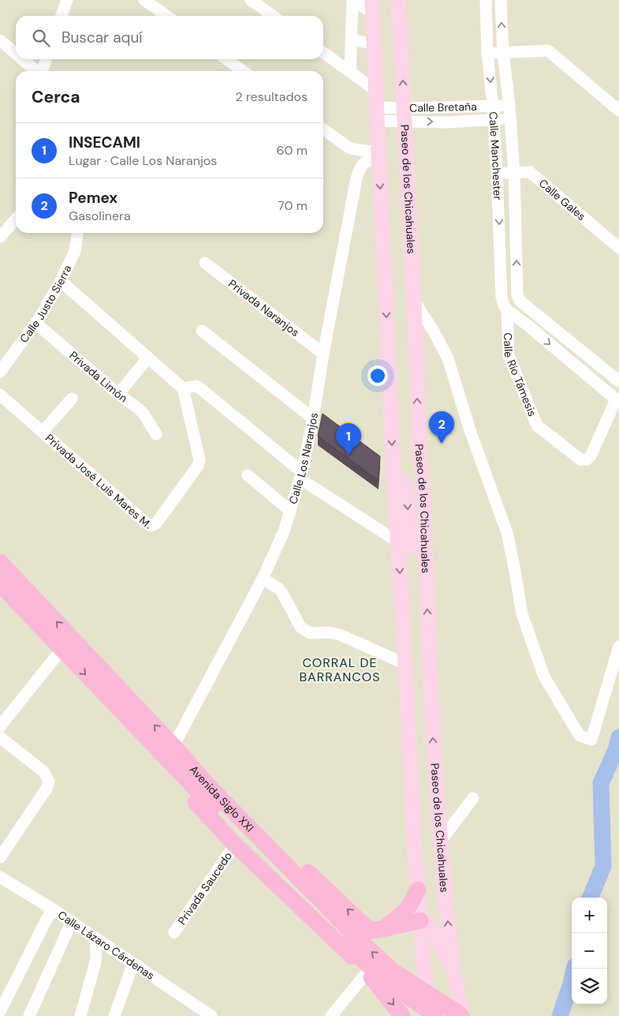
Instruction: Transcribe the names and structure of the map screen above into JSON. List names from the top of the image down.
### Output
{
  "streets": {
    "highway": ["Avenida Siglo XXI"],
    "main road": ["Paseo de los Chicahuales"],
    "street": [
      "Calle Bretaña",
      "Calle Manchester",
      "Calle Gales",
      "Calle Justo Sierra",
      "Privada Naranjos",
      "Calle Río Támesis",
      "Privada Limón",
      "Calle Los Naranjos",
      "Privada José Luis Mares M.",
      "Privada Saucedo",
      "Calle Lázaro Cárdenas"
    ]
  },
  "crossings": [
    ["Calle Bretaña", "Calle Manchester"],
    ["Calle Bretaña", "Paseo de los Chicahuales"],
    ["Calle Manchester", "Calle Gales"],
    ["Calle Manchester", "Calle Río Támesis"],
    ["Paseo de los Chicahuales", "Avenida Siglo XXI"],
    ["Calle Justo Sierra", "Privada Limón"],
    ["Privada Naranjos", "Calle Los Naranjos"],
    ["Calle Los Naranjos", "Avenida Siglo XXI"]
  ],
  "districts": ["CORRAL DE BARRANCOS"],
  "page": {
    "search": "Buscar aquí",
    "heading": ["Cerca", "2 resultados"],
    "list": [
      {
        "mark": "1",
        "name": "INSECAMI",
        "note": "Lugar · Calle Los Naranjos",
        "value": "60 m"
      },
      {
        "mark": "2",
        "name": "Pemex",
        "note": "Gasolinera",
        "value": "70 m"
      }
    ],
    "pins": ["2", "1"],
    "map_buttons": ["+", "−"]
  }
}
